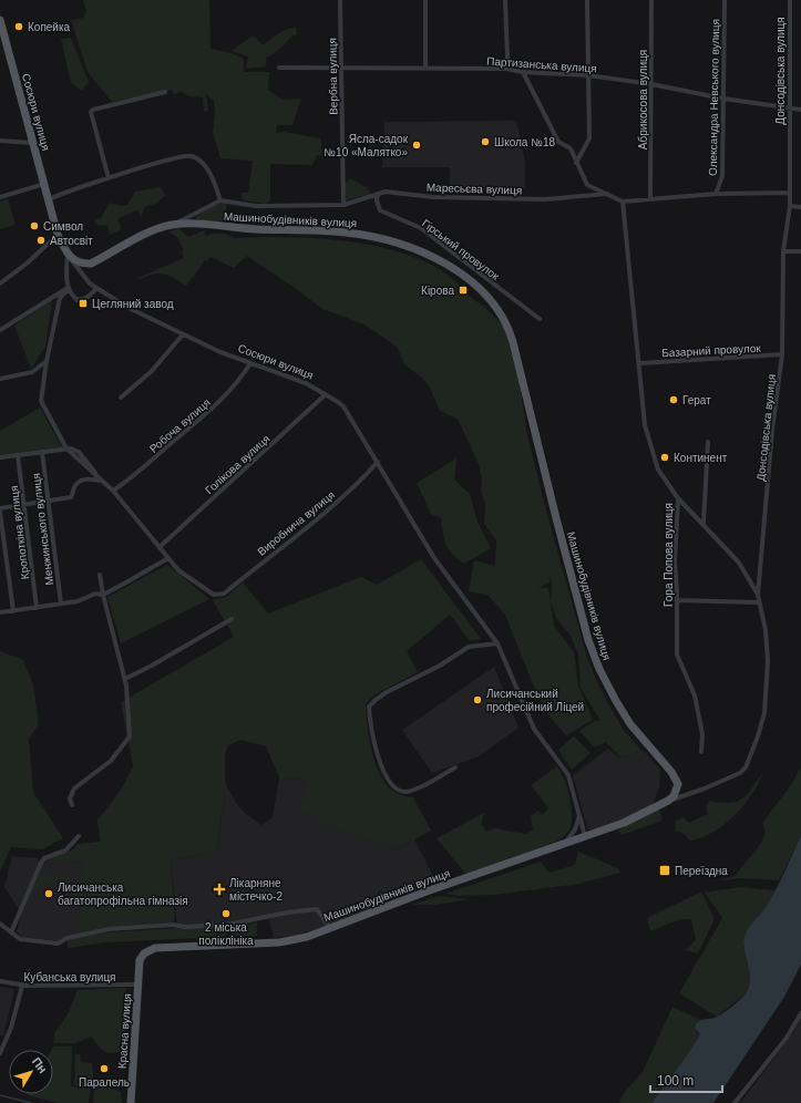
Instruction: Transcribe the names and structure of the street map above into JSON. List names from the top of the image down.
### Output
{
  "streets": {
    "main road": ["Сосюри вулиця", "Машинобудівників вулиця", "Красна вулиця"],
    "street": [
      "Партизанська вулиця",
      "Донсодівська вулиця",
      "Вербна вулиця",
      "Олександра Невського вулиця",
      "Абрикосова вулиця",
      "Маресьєва вулиця",
      "Гірський провулок",
      "Базарний провулок",
      "Робоча вулиця",
      "Голікова вулиця",
      "Виробнича вулиця",
      "Менжинського вулиця",
      "Кропоткіна вулиця",
      "Гора Попова вулиця",
      "Кубанська вулиця"
    ]
  },
  "crossings": [
    ["Партизанська вулиця", "Донсодівська вулиця"],
    ["Партизанська вулиця", "Вербна вулиця"],
    ["Партизанська вулиця", "Олександра Невського вулиця"],
    ["Партизанська вулиця", "Абрикосова вулиця"],
    ["Донсодівська вулиця", "Машинобудівників вулиця"],
    ["Донсодівська вулиця", "Базарний провулок"],
    ["Вербна вулиця", "Маресьєва вулиця"],
    ["Сосюри вулиця", "Машинобудівників вулиця"],
    ["Сосюри вулиця", "Робоча вулиця"],
    ["Сосюри вулиця", "Голікова вулиця"],
    ["Сосюри вулиця", "Виробнича вулиця"],
    ["Маресьєва вулиця", "Гірський провулок"],
    ["Машинобудівників вулиця", "Красна вулиця"],
    ["Базарний провулок", "Гора Попова вулиця"],
    ["Кубанська вулиця", "Красна вулиця"]
  ],
  "places": {
    "other": [
      "Копейка",
      "Школа №18",
      "Ясла-садок №10 «Малятко»",
      "Символ",
      "Автосвіт",
      "Герат",
      "Континент",
      "Лисичанський професійний Ліцей",
      "Лисичанська багатопрофільна гімназія",
      "2 міська поліклініка",
      "Паралель"
    ],
    "transit": ["Кірова", "Цегляний завод", "Переїздна"],
    "health": ["Лікарняне містечко-2"]
  },
  "scale_bar": "100 m",
  "north": "top right"
}
